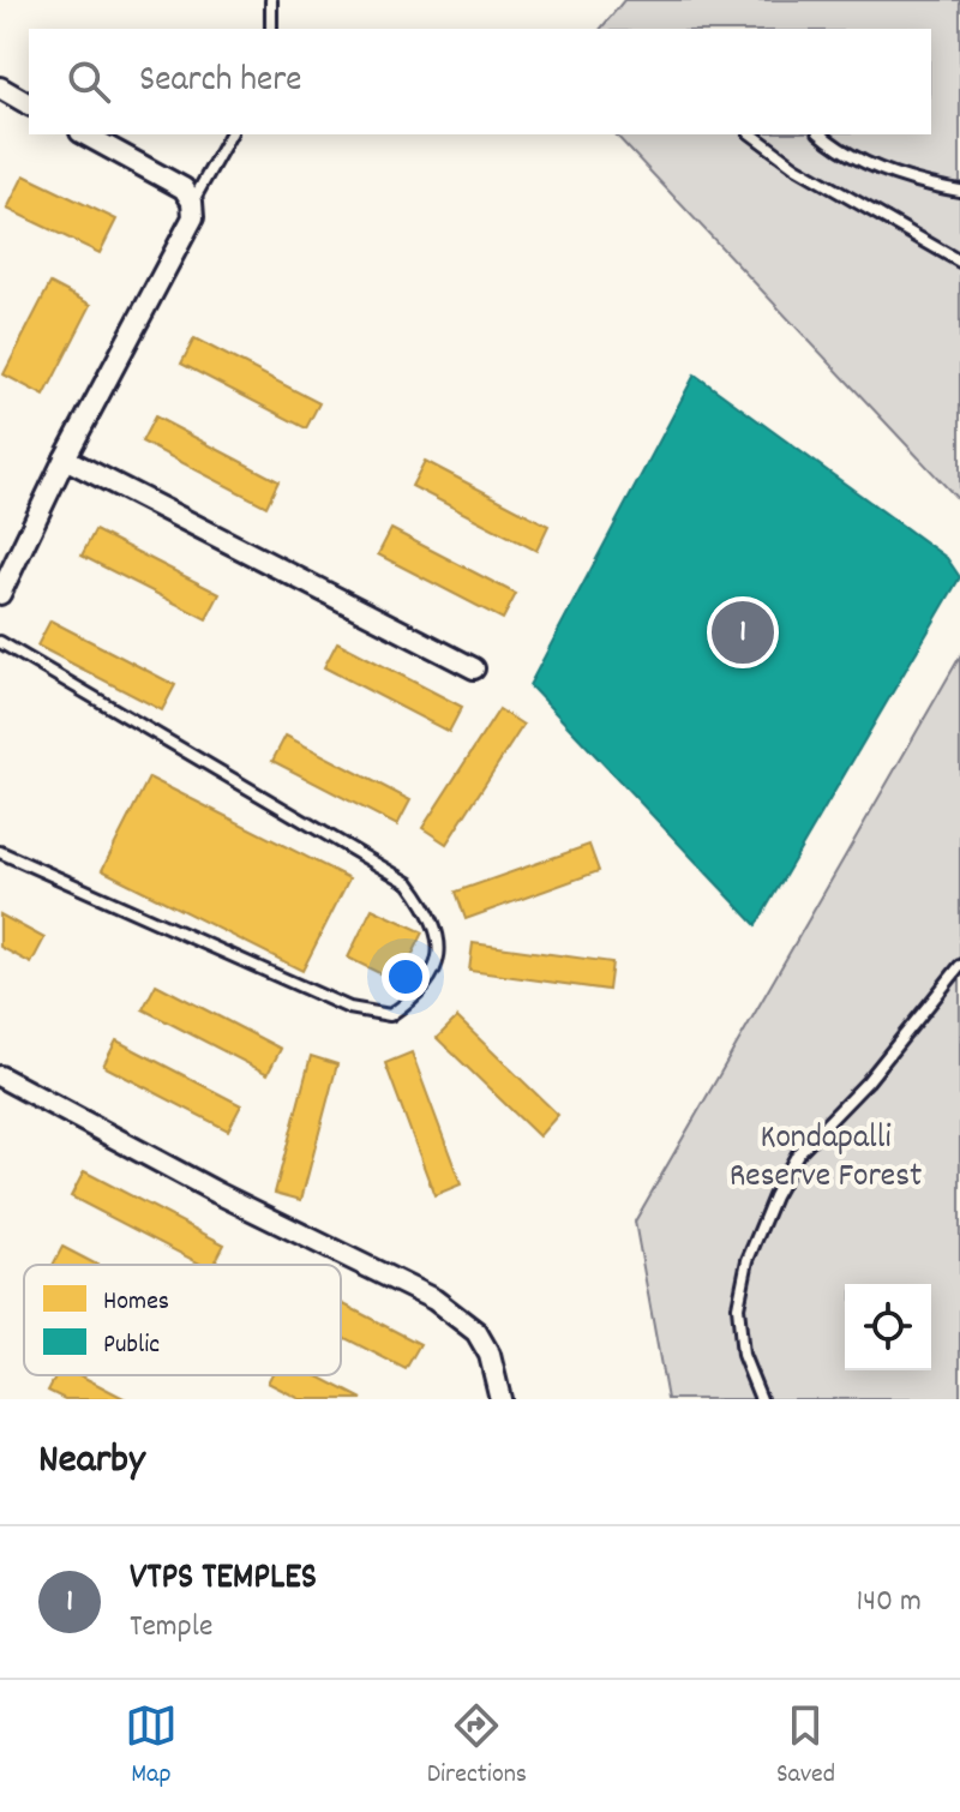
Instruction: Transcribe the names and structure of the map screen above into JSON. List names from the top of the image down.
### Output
{
  "parks": ["Kondapalli Reserve Forest"],
  "legend": ["Homes", "Public"],
  "page": {
    "search": "Search here",
    "pins": "1",
    "heading": "Nearby",
    "list": [
      {
        "mark": "1",
        "name": "VTPS TEMPLES",
        "note": "Temple",
        "value": "140 m"
      }
    ],
    "nav": ["Map", "Directions", "Saved"]
  }
}
